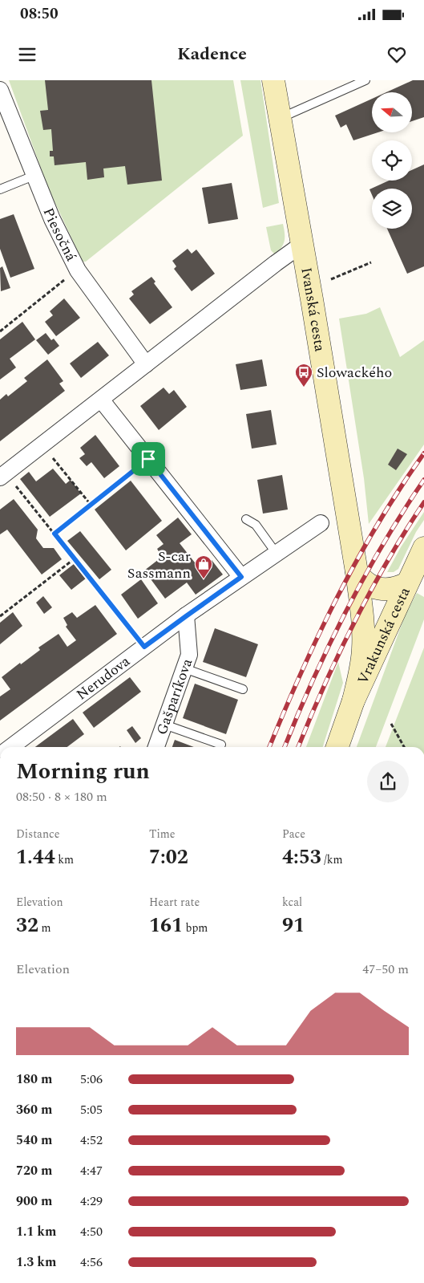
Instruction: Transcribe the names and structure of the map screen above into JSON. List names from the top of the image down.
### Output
{
  "streets": {
    "street": [
      "Piesočná",
      "Ivanská cesta",
      "Vrakunská cesta",
      "Nerudova",
      "Gašparíkova"
    ]
  },
  "crossings": [
    ["Ivanská cesta", "Vrakunská cesta"],
    ["Nerudova", "Gašparíkova"]
  ],
  "places": {
    "bus stop": ["Slowackého"],
    "shop": ["S-car Sassmann"]
  },
  "north": "left",
  "page": {
    "status": "08:50",
    "header": "Kadence",
    "heading": ["Morning run", "08:50 · 8 × 180 m"],
    "stats": [
      ["Distance", "1.44 km"],
      ["Time", "7:02"],
      ["Pace", "4:53 /km"],
      ["Elevation", "32 m"],
      ["Heart rate", "161 bpm"],
      ["kcal", "91"]
    ],
    "chart": ["Elevation", "47–50 m"],
    "list": [
      {
        "name": "180 m",
        "note": "5:06"
      },
      {
        "name": "360 m",
        "note": "5:05"
      },
      {
        "name": "540 m",
        "note": "4:52"
      },
      {
        "name": "720 m",
        "note": "4:47"
      },
      {
        "name": "900 m",
        "note": "4:29"
      },
      {
        "name": "1.1 km",
        "note": "4:50"
      },
      {
        "name": "1.3 km",
        "note": "4:56"
      }
    ]
  }
}
